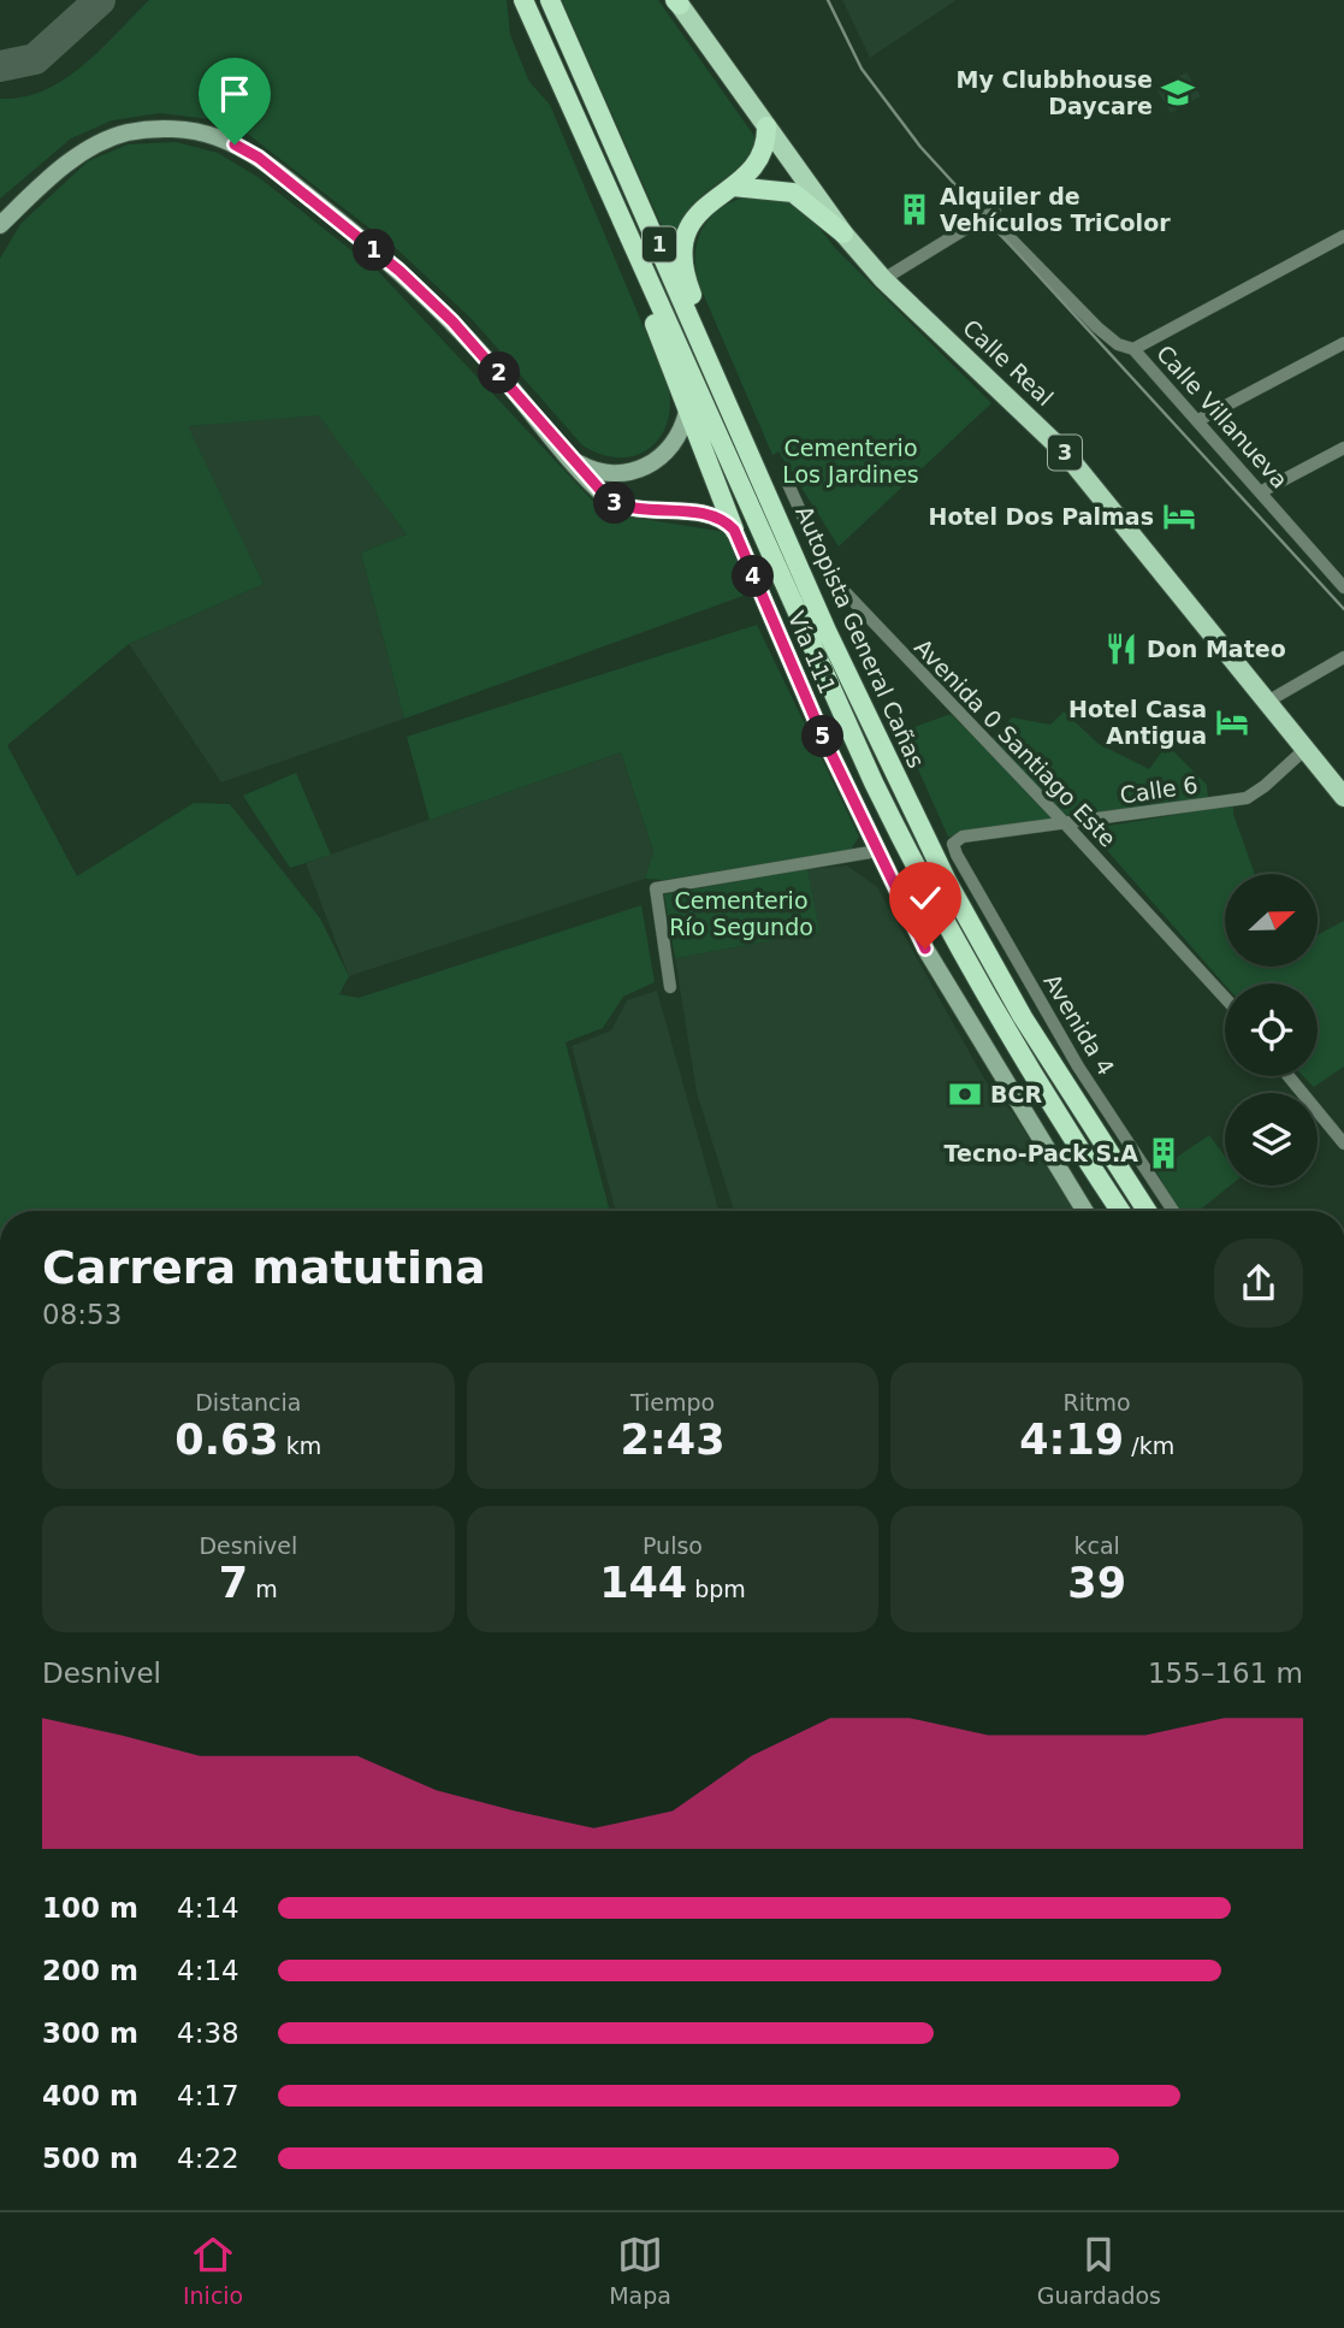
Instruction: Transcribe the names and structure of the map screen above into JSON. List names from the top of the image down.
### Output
{
  "streets": {
    "highway": ["1", "Autopista General Cañas"],
    "main road": ["Calle Real", "3", "Vía 111"],
    "street": [
      "Calle Villanueva",
      "Avenida 0 Santiago Este",
      "Calle 6",
      "Avenida 4"
    ]
  },
  "crossings": [
    ["Calle Real", "Calle Villanueva"],
    ["Calle Real", "Calle 6"],
    ["Avenida 0 Santiago Este", "Calle 6"],
    ["Calle 6", "Avenida 4"]
  ],
  "parks": ["Cementerio Los Jardines", "Cementerio Río Segundo"],
  "places": {
    "school or university": ["My Clubbhouse Daycare"],
    "building": ["Alquiler de Vehículos TriColor", "Tecno-Pack S.A"],
    "hotel": ["Hotel Dos Palmas", "Hotel Casa Antigua"],
    "restaurant": ["Don Mateo"],
    "bank": ["BCR"]
  },
  "north": "right",
  "page": {
    "pins": [
      "1",
      "2",
      "3",
      "4",
      "5"
    ],
    "heading": ["Carrera matutina", "08:53"],
    "stats": [
      ["Distancia", "0.63 km"],
      ["Tiempo", "2:43"],
      ["Ritmo", "4:19 /km"],
      ["Desnivel", "7 m"],
      ["Pulso", "144 bpm"],
      ["kcal", "39"]
    ],
    "chart": ["Desnivel", "155–161 m"],
    "list": [
      {
        "name": "100 m",
        "note": "4:14"
      },
      {
        "name": "200 m",
        "note": "4:14"
      },
      {
        "name": "300 m",
        "note": "4:38"
      },
      {
        "name": "400 m",
        "note": "4:17"
      },
      {
        "name": "500 m",
        "note": "4:22"
      }
    ],
    "tabs": ["Inicio", "Mapa", "Guardados"]
  }
}
